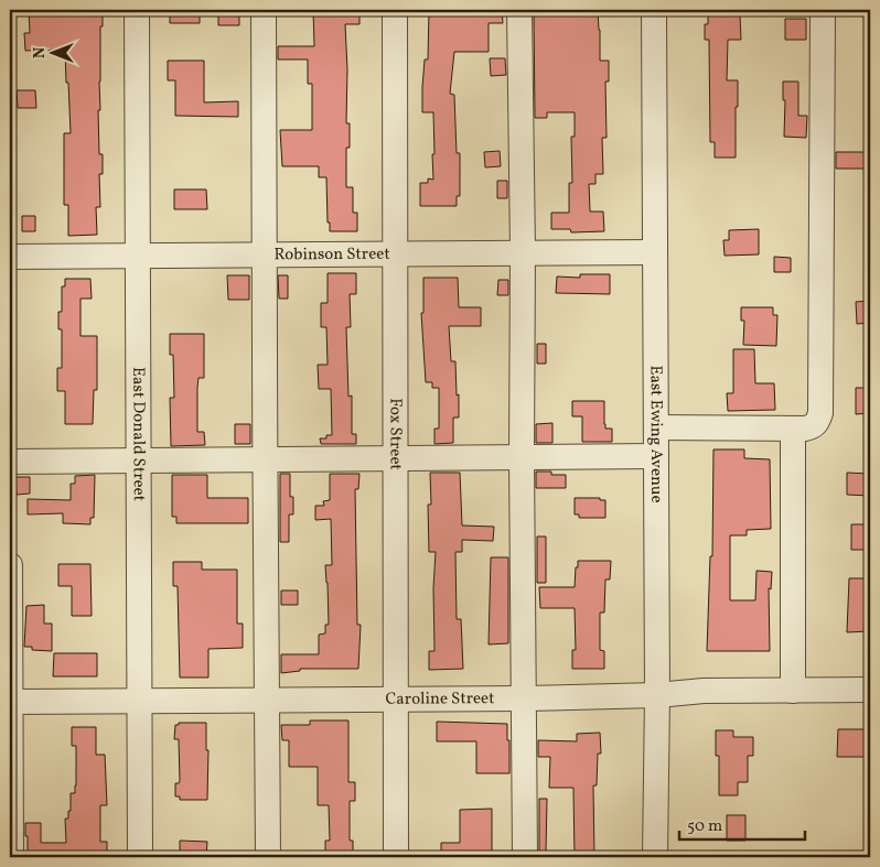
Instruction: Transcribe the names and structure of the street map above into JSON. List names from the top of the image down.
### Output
{
  "streets": {
    "street": [
      "Robinson Street",
      "Fox Street",
      "East Donald Street",
      "East Ewing Avenue",
      "Caroline Street"
    ]
  },
  "crossings": [
    ["Robinson Street", "Fox Street"],
    ["Robinson Street", "East Donald Street"],
    ["Robinson Street", "East Ewing Avenue"],
    ["Fox Street", "Caroline Street"],
    ["East Donald Street", "Caroline Street"],
    ["East Ewing Avenue", "Caroline Street"]
  ],
  "scale_bar": "50 m",
  "north": "left"
}
